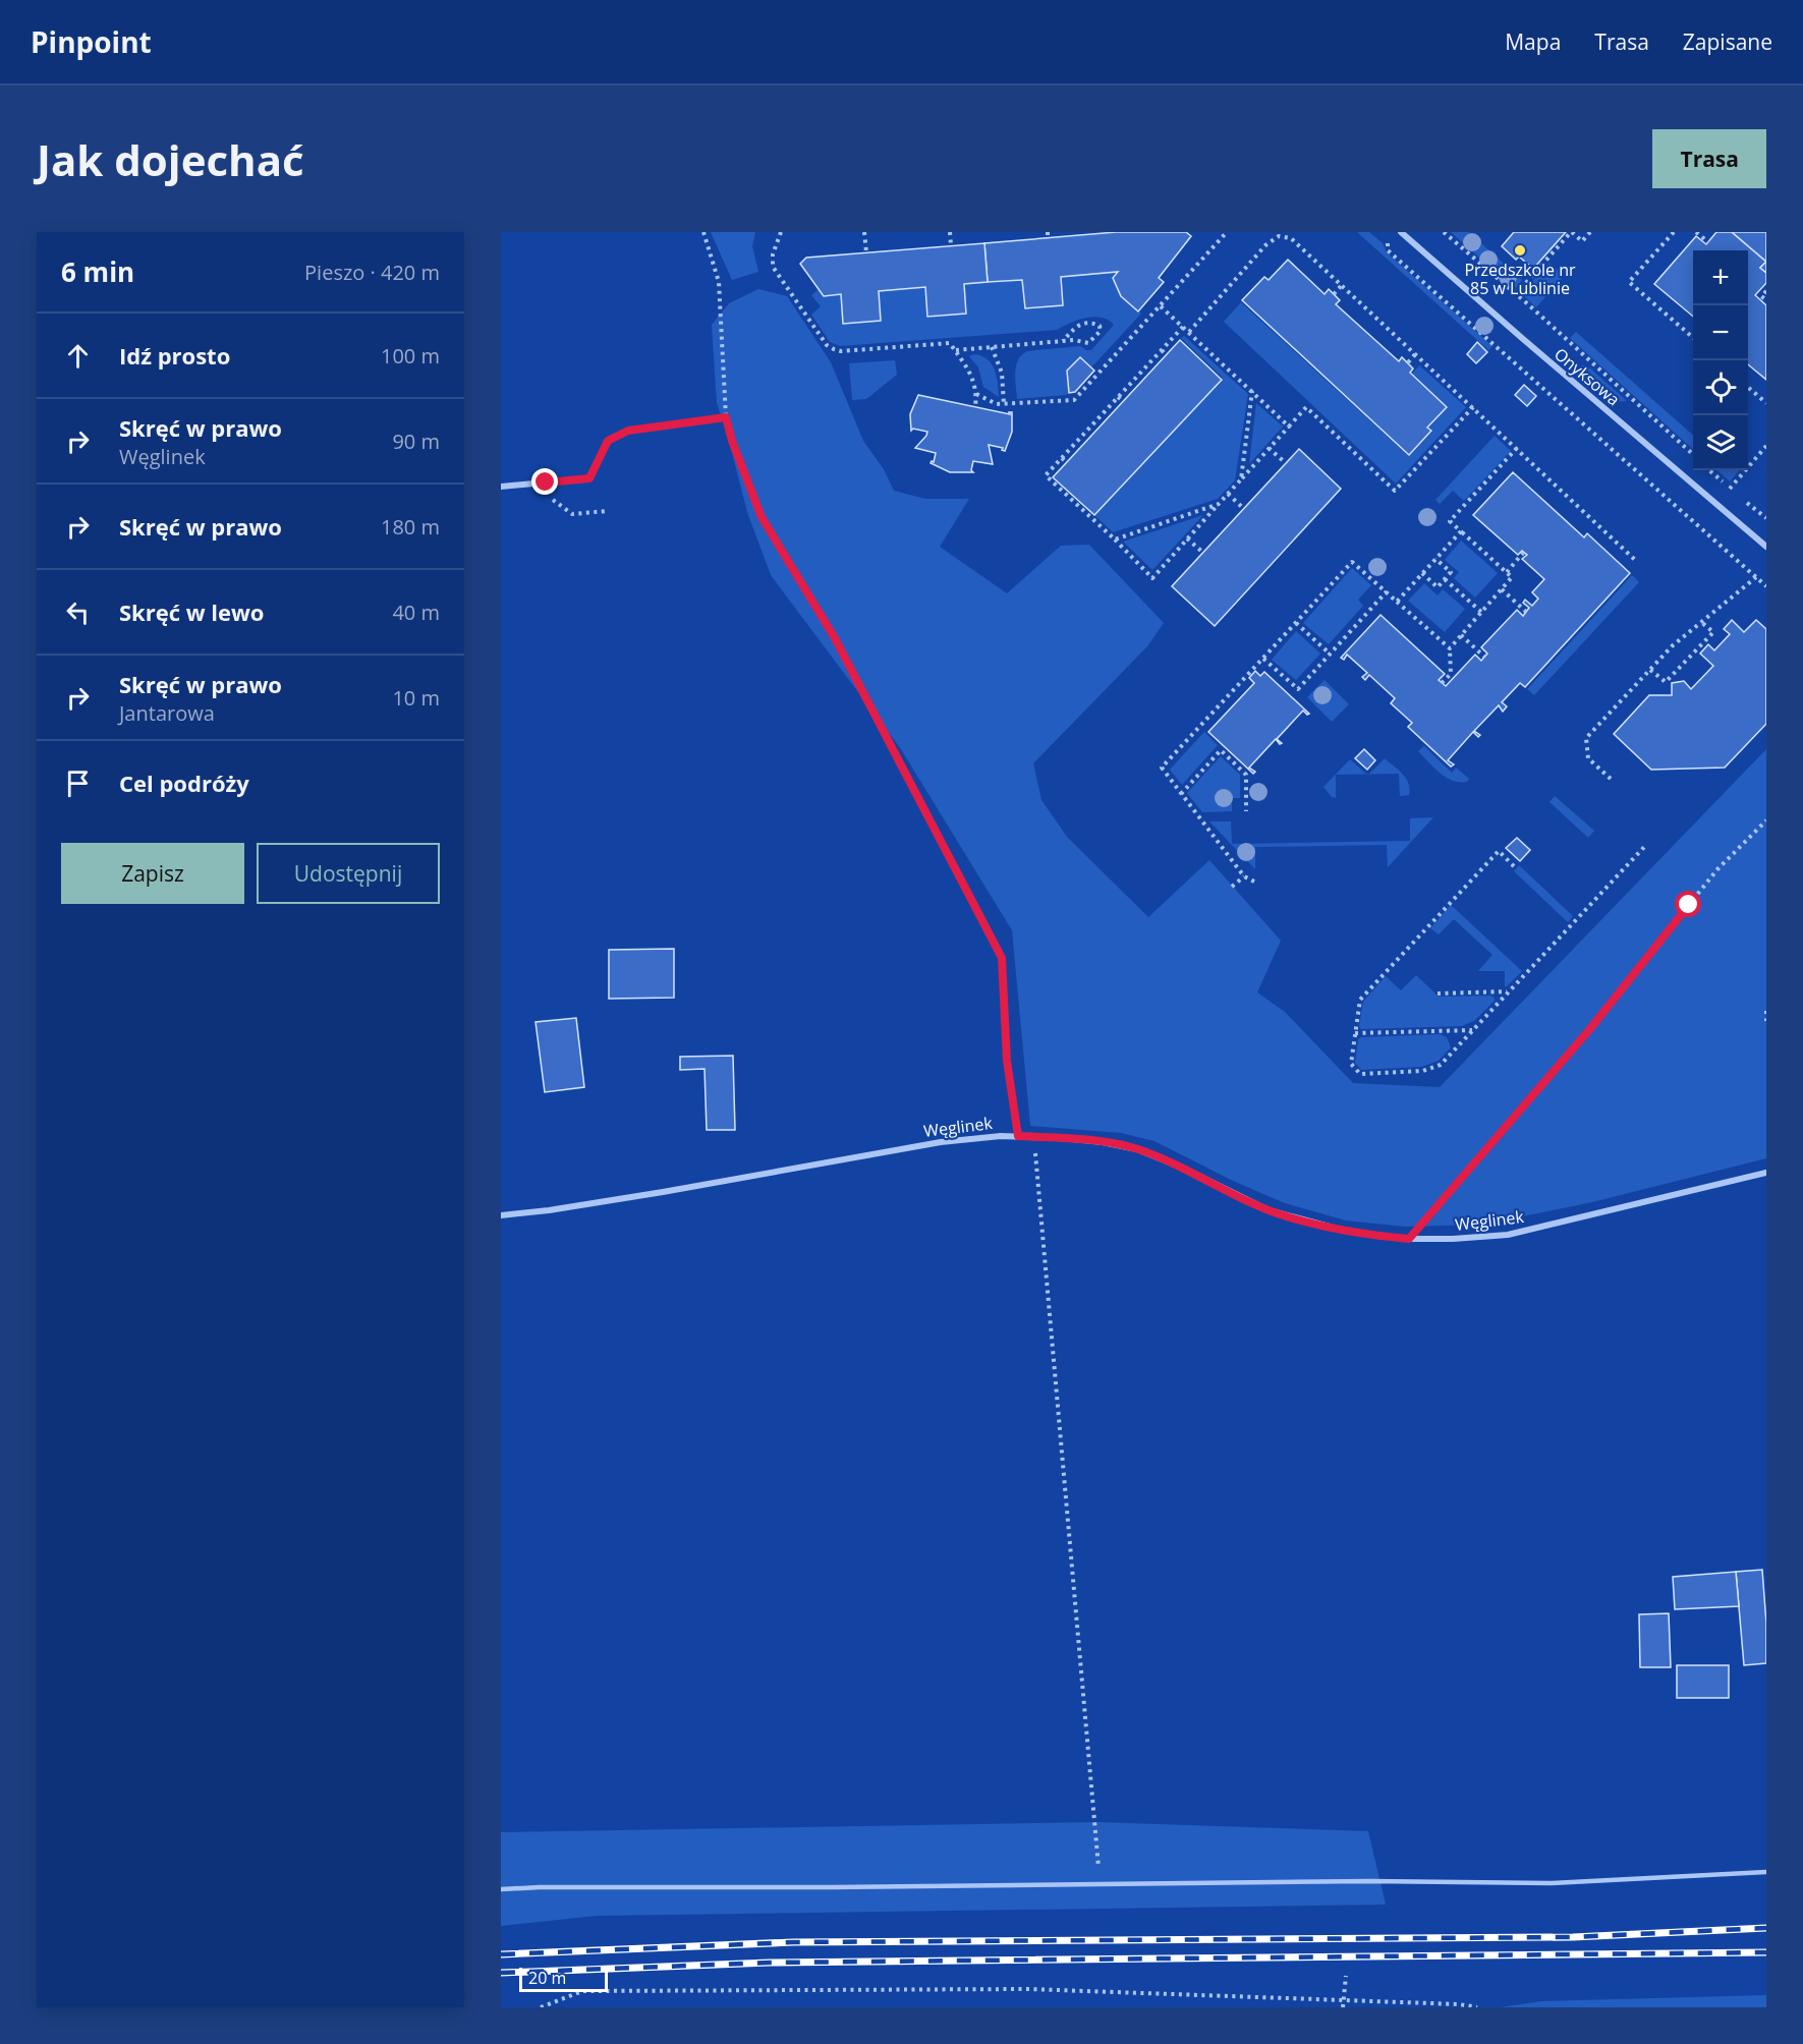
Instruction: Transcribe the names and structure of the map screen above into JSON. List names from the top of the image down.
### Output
{
  "streets": {
    "street": ["Onyksowa", "Węglinek"]
  },
  "places": ["Przedszkole nr 85 w Lublinie"],
  "scale_bar": "20 m",
  "page": {
    "header": "Pinpoint",
    "nav": ["Mapa", "Trasa", "Zapisane"],
    "buttons": [
      "Trasa",
      ["Zapisz", "Udostępnij"]
    ],
    "title": "Jak dojechać",
    "heading": ["6 min", "Pieszo · 420 m"],
    "map_buttons": ["+", "−"],
    "list": [
      ["Idź prosto", "100 m"],
      ["Skręć w prawo", "Węglinek", "90 m"],
      ["Skręć w prawo", "180 m"],
      ["Skręć w lewo", "40 m"],
      ["Skręć w prawo", "Jantarowa", "10 m"],
      "Cel podróży"
    ],
    "scale": "20 m"
  }
}
